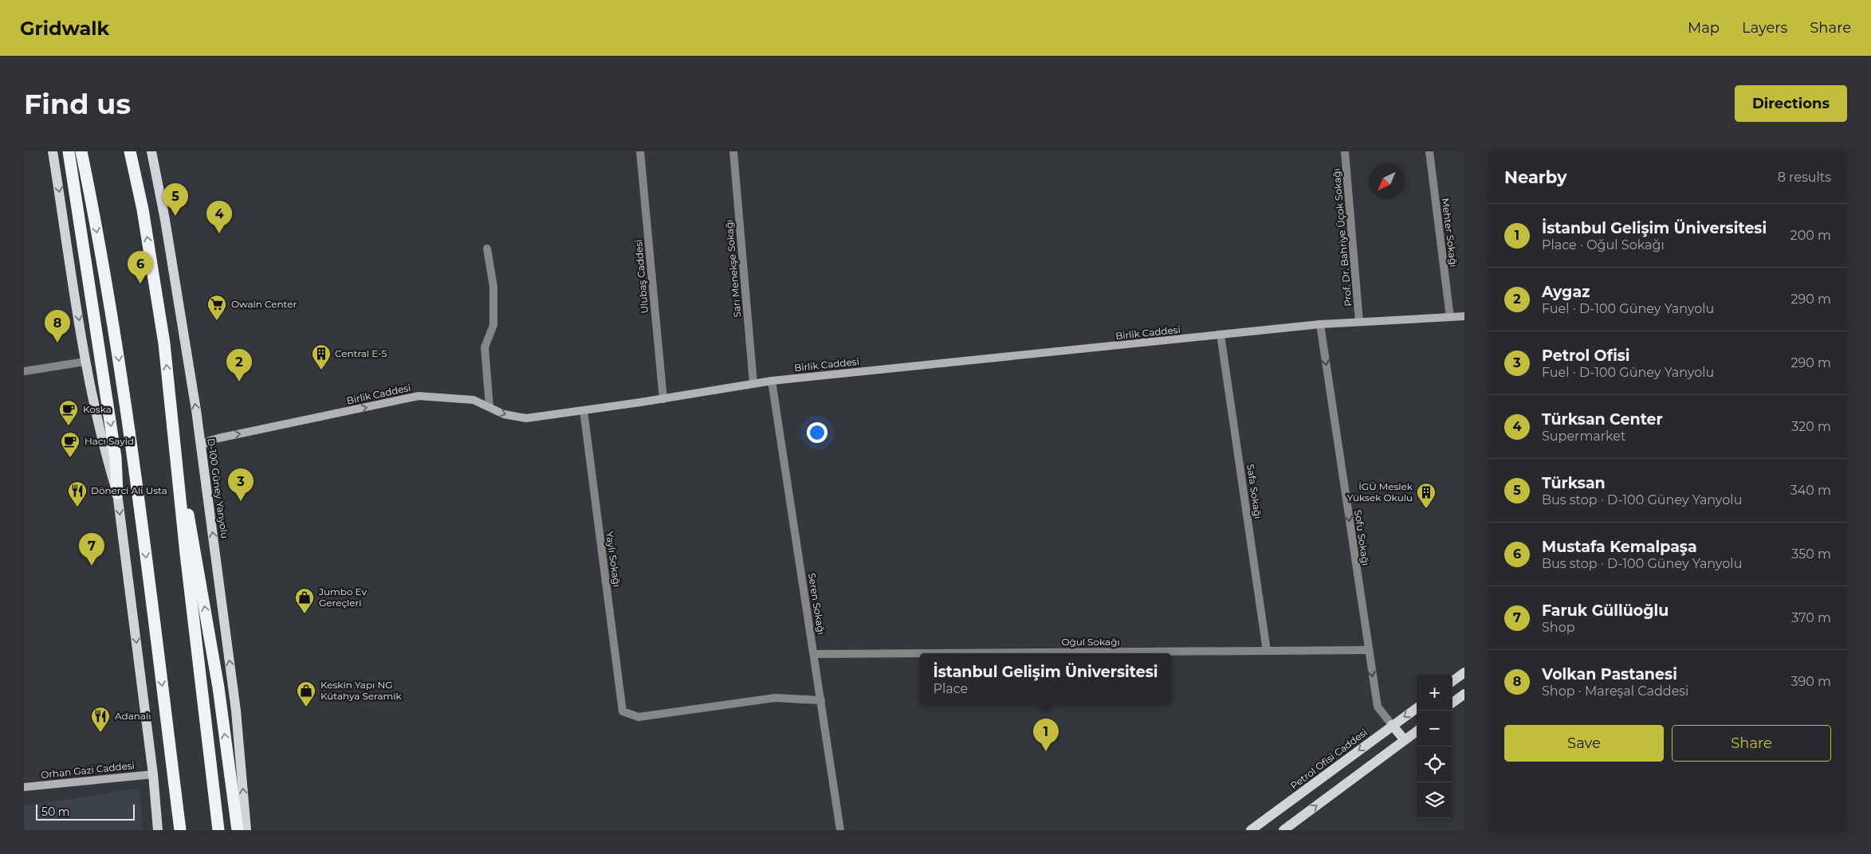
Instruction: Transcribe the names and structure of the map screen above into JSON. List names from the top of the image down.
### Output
{
  "streets": {
    "main road": ["D-100 Güney Yanyolu", "Petrol Ofisi Caddesi"],
    "street": [
      "Mehter Sokağı",
      "Prof. Dr. Bahriye Üçok Sokağı",
      "Sarı Menekşe Sokağı",
      "Ulubaş Caddesi",
      "Birlik Caddesi",
      "Safa Sokağı",
      "Sofu Sokağı",
      "Yaylı Sokağı",
      "Seren Sokağı",
      "Oğul Sokağı",
      "Orhan Gazi Caddesi"
    ]
  },
  "crossings": [
    ["Mehter Sokağı", "Birlik Caddesi"],
    ["Prof. Dr. Bahriye Üçok Sokağı", "Birlik Caddesi"],
    ["Sarı Menekşe Sokağı", "Birlik Caddesi"],
    ["Ulubaş Caddesi", "Birlik Caddesi"],
    ["Birlik Caddesi", "D-100 Güney Yanyolu"],
    ["Birlik Caddesi", "Safa Sokağı"],
    ["Birlik Caddesi", "Sofu Sokağı"],
    ["Birlik Caddesi", "Yaylı Sokağı"],
    ["Birlik Caddesi", "Seren Sokağı"],
    ["Safa Sokağı", "Oğul Sokağı"],
    ["Sofu Sokağı", "Oğul Sokağı"],
    ["Sofu Sokağı", "Petrol Ofisi Caddesi"],
    ["Yaylı Sokağı", "Seren Sokağı"],
    ["Seren Sokağı", "Oğul Sokağı"]
  ],
  "one_way": ["D-100 Güney Yanyolu", "Sofu Sokağı"],
  "places": {
    "supermarket": ["Owain Center"],
    "building": ["Central E-5", "İGÜ Meslek Yüksek Okulu"],
    "cafe": ["Koska", "Hacı Sayid"],
    "restaurant": ["Dönerci Ali Usta", "Adanalı"],
    "shop": ["Jumbo Ev Gereçleri", "Keskin Yapı NG Kütahya Seramik"]
  },
  "scale_bar": "50 m",
  "north": "bottom left",
  "page": {
    "header": "Gridwalk",
    "nav": ["Map", "Layers", "Share"],
    "buttons": [
      "Directions",
      ["Save", "Share"]
    ],
    "title": "Find us",
    "heading": ["Nearby", "8 results"],
    "pins": [
      "5",
      "4",
      "6",
      "8",
      "2",
      "3",
      "7",
      "1"
    ],
    "list": [
      {
        "mark": "1",
        "name": "İstanbul Gelişim Üniversitesi",
        "note": "Place · Oğul Sokağı",
        "value": "200 m"
      },
      {
        "mark": "2",
        "name": "Aygaz",
        "note": "Fuel · D-100 Güney Yanyolu",
        "value": "290 m"
      },
      {
        "mark": "3",
        "name": "Petrol Ofisi",
        "note": "Fuel · D-100 Güney Yanyolu",
        "value": "290 m"
      },
      {
        "mark": "4",
        "name": "Türksan Center",
        "note": "Supermarket",
        "value": "320 m"
      },
      {
        "mark": "5",
        "name": "Türksan",
        "note": "Bus stop · D-100 Güney Yanyolu",
        "value": "340 m"
      },
      {
        "mark": "6",
        "name": "Mustafa Kemalpaşa",
        "note": "Bus stop · D-100 Güney Yanyolu",
        "value": "350 m"
      },
      {
        "mark": "7",
        "name": "Faruk Güllüoğlu",
        "note": "Shop",
        "value": "370 m"
      },
      {
        "mark": "8",
        "name": "Volkan Pastanesi",
        "note": "Shop · Mareşal Caddesi",
        "value": "390 m"
      }
    ],
    "popup": ["İstanbul Gelişim Üniversitesi", "Place"],
    "map_buttons": ["+", "−"],
    "scale": "50 m"
  }
}
